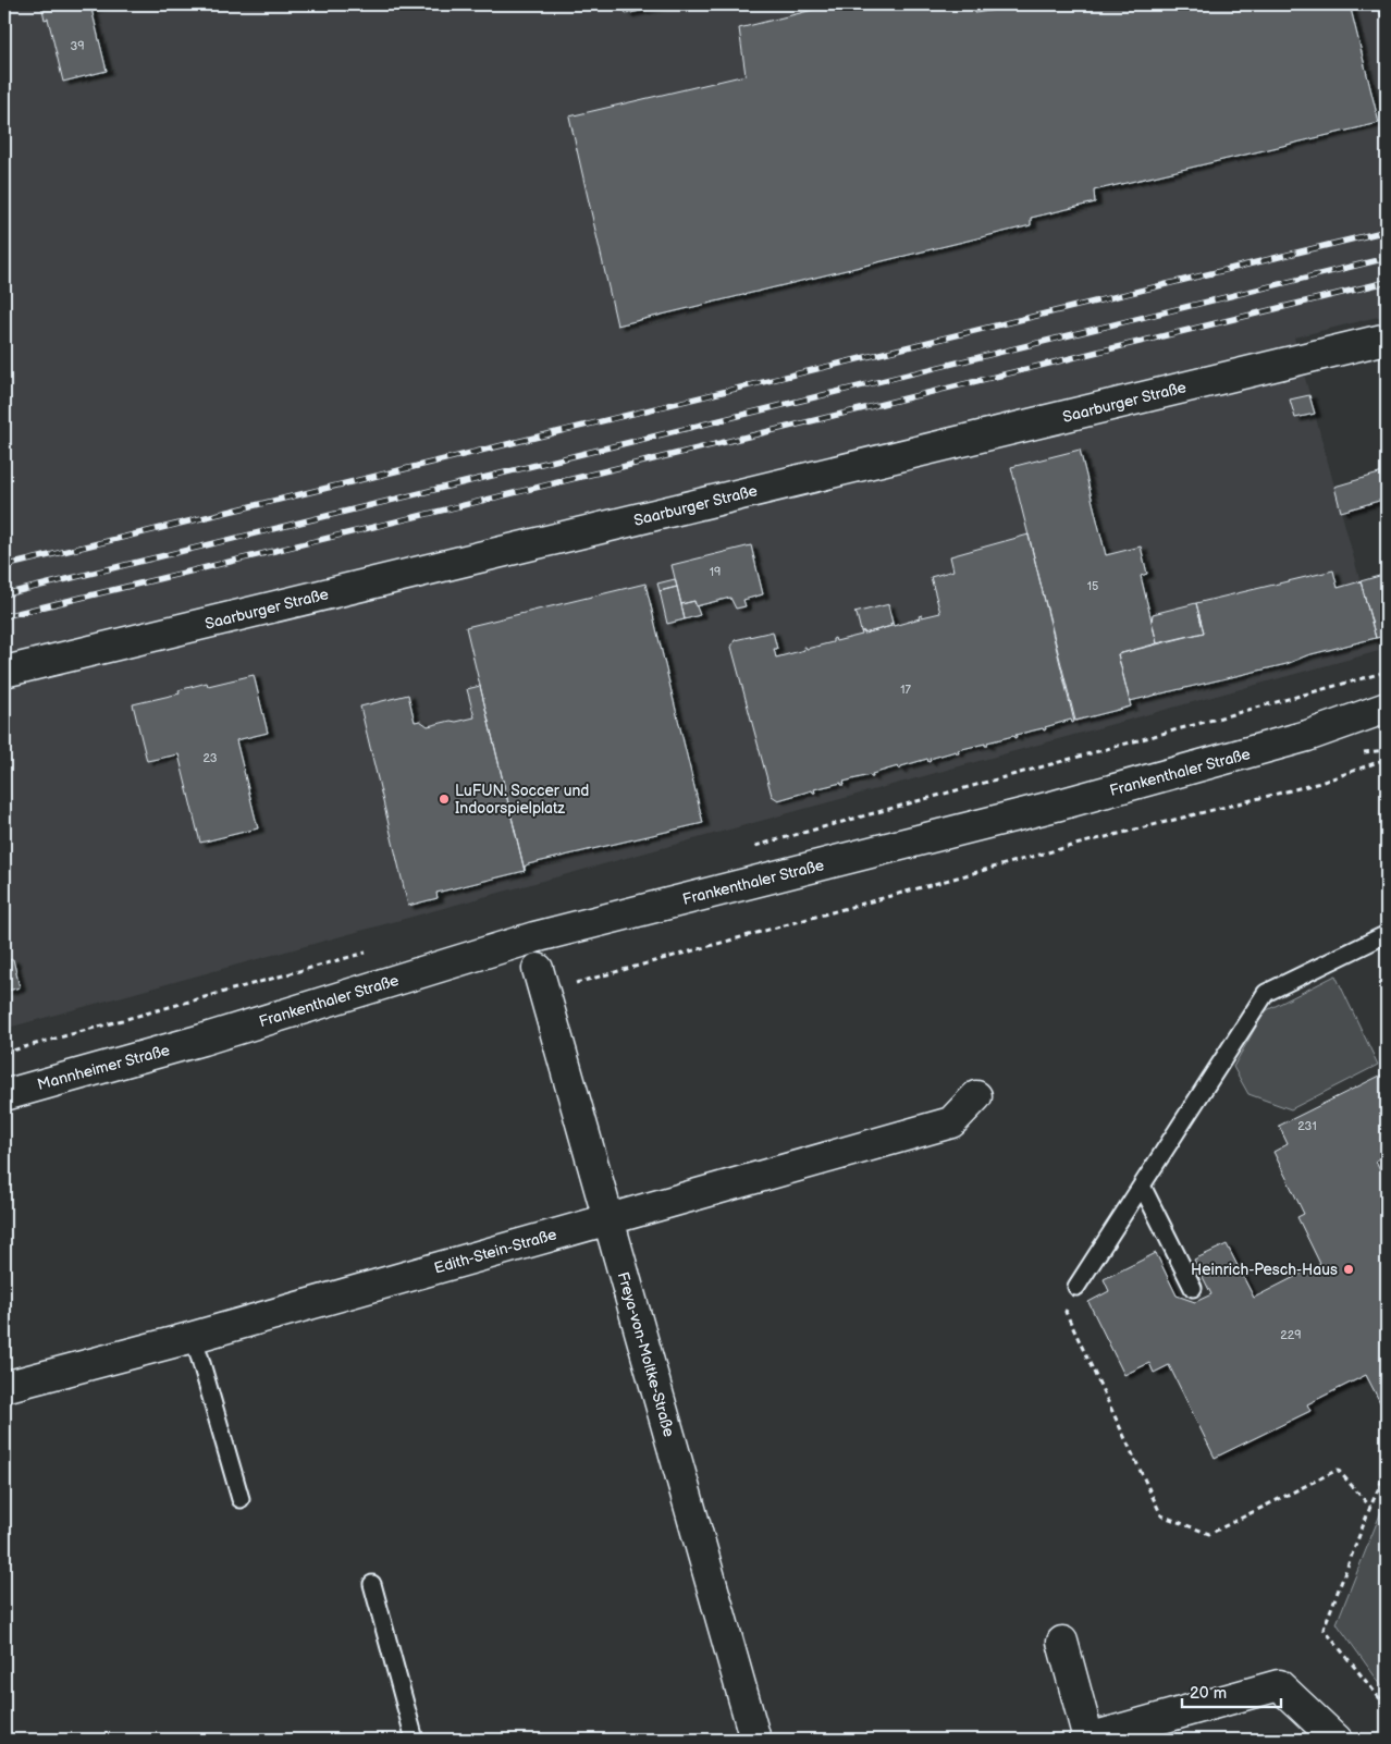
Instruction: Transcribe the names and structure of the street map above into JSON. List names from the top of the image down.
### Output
{
  "streets": {
    "street": [
      "Saarburger Straße",
      "Frankenthaler Straße",
      "Mannheimer Straße",
      "Edith-Stein-Straße",
      "Freya-von-Moltke-Straße"
    ]
  },
  "crossings": [
    ["Frankenthaler Straße", "Mannheimer Straße"],
    ["Edith-Stein-Straße", "Freya-von-Moltke-Straße"]
  ],
  "places": ["LuFUN. Soccer und Indoorspielplatz", "Heinrich-Pesch-Haus"],
  "house_numbers": [
    "39",
    "19",
    "15",
    "17",
    "23",
    "231",
    "229"
  ],
  "scale_bar": "20 m"
}
